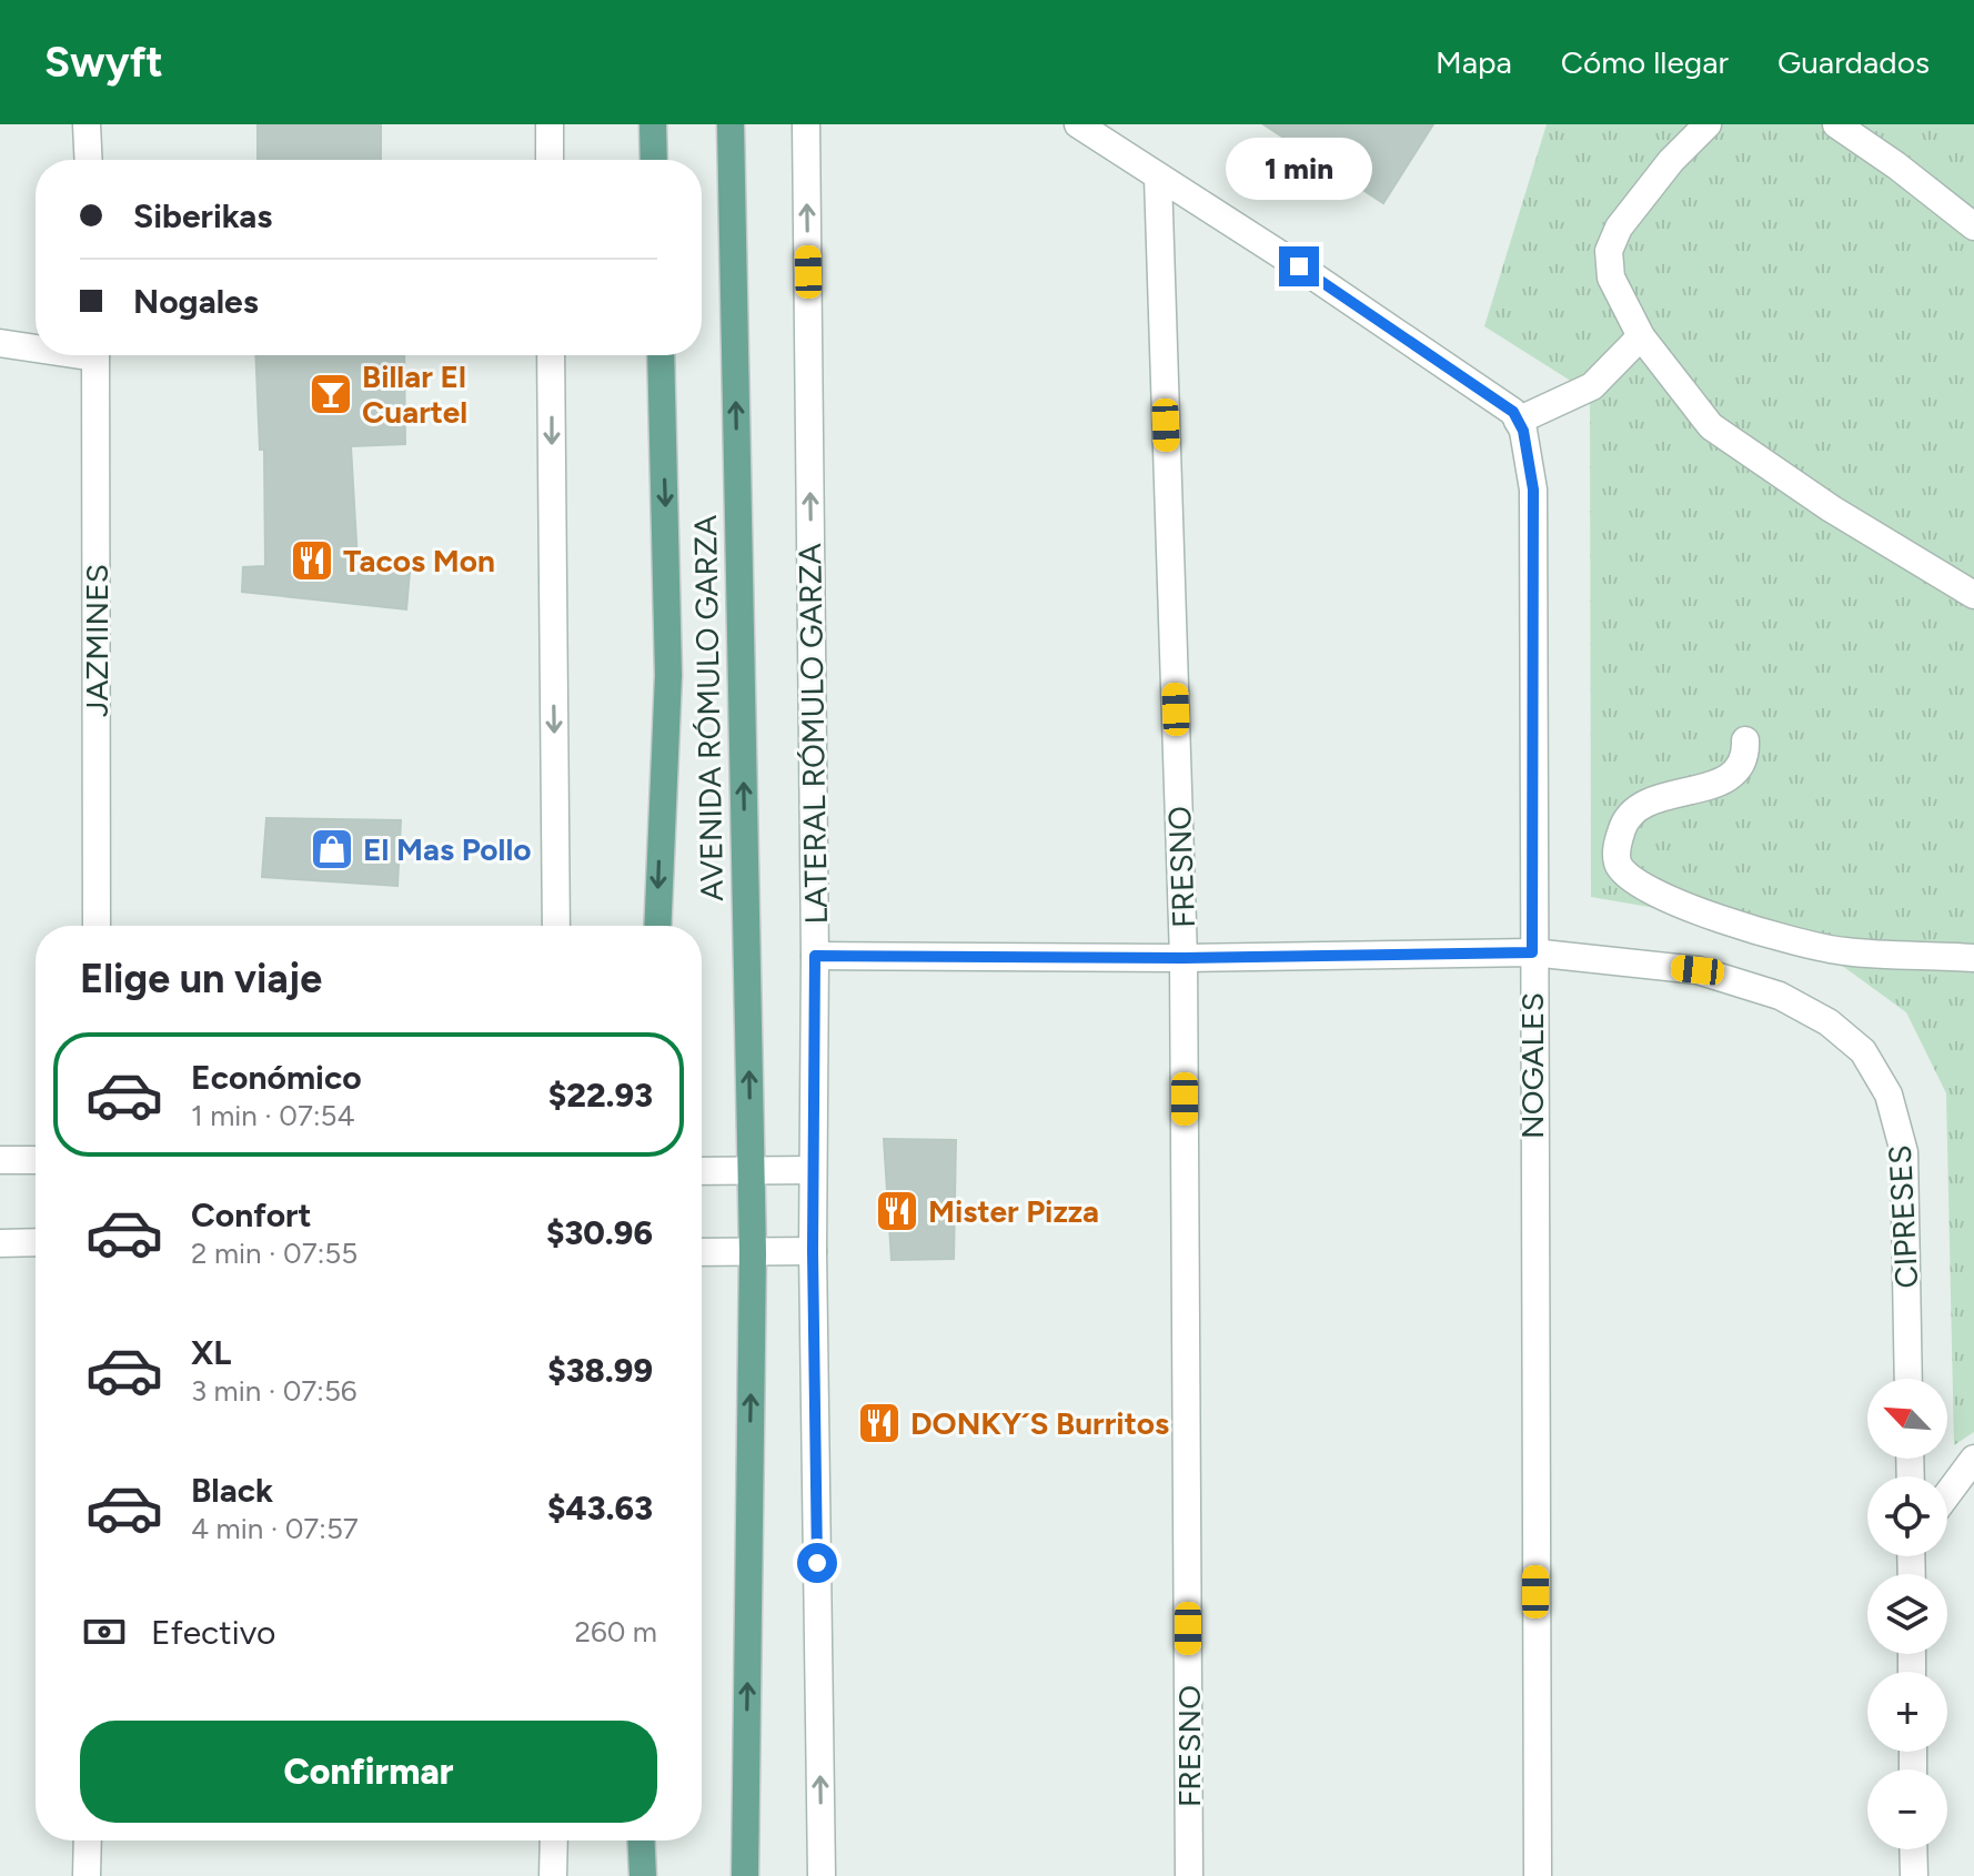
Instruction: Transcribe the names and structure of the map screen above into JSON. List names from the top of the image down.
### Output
{
  "streets": {
    "main road": ["AVENIDA RÓMULO GARZA"],
    "street": [
      "JAZMINES",
      "LATERAL RÓMULO GARZA",
      "FRESNO",
      "NOGALES",
      "CIPRESES"
    ]
  },
  "crossings": [
    ["LATERAL RÓMULO GARZA", "CIPRESES"],
    ["FRESNO", "CIPRESES"],
    ["NOGALES", "CIPRESES"]
  ],
  "one_way": ["LATERAL RÓMULO GARZA"],
  "places": {
    "bar": ["Billar El Cuartel"],
    "restaurant": ["Tacos Mon", "Mister Pizza", "DONKY´S Burritos"],
    "shop": ["El Mas Pollo"]
  },
  "north": "top left",
  "page": {
    "header": "Swyft",
    "nav": ["Mapa", "Cómo llegar", "Guardados"],
    "bubble": "1 min",
    "banner": ["Siberikas", "Nogales"],
    "heading": "Elige un viaje",
    "list": [
      {
        "name": "Económico",
        "note": "1 min · 07:54",
        "value": "$22.93"
      },
      {
        "name": "Confort",
        "note": "2 min · 07:55",
        "value": "$30.96"
      },
      {
        "name": "XL",
        "note": "3 min · 07:56",
        "value": "$38.99"
      },
      {
        "name": "Black",
        "note": "4 min · 07:57",
        "value": "$43.63"
      }
    ],
    "map_buttons": ["+", "−"],
    "pay": ["Efectivo", "260 m"],
    "buttons": "Confirmar"
  }
}
